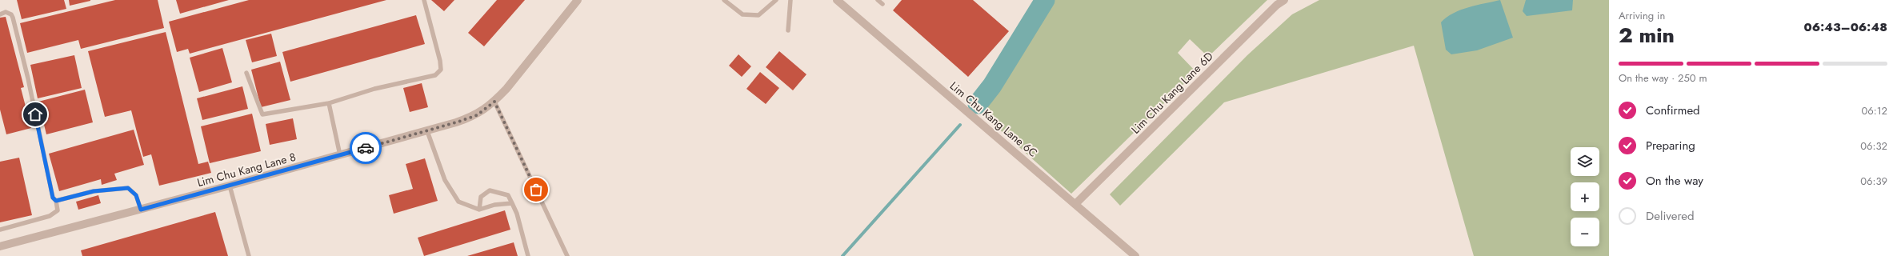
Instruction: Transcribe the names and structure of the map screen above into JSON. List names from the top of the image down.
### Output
{
  "streets": {
    "street": ["Lim Chu Kang Lane 6D", "Lim Chu Kang Lane 6C", "Lim Chu Kang Lane 8"]
  },
  "crossings": [
    ["Lim Chu Kang Lane 6D", "Lim Chu Kang Lane 6C"]
  ],
  "page": {
    "heading": ["2 min", "Arriving in", "06:43–06:48"],
    "bar": "On the way · 250 m",
    "list": [
      ["Confirmed", "06:12"],
      ["Preparing", "06:32"],
      ["On the way", "06:39"],
      "Delivered"
    ],
    "map_buttons": ["+", "−"]
  }
}
